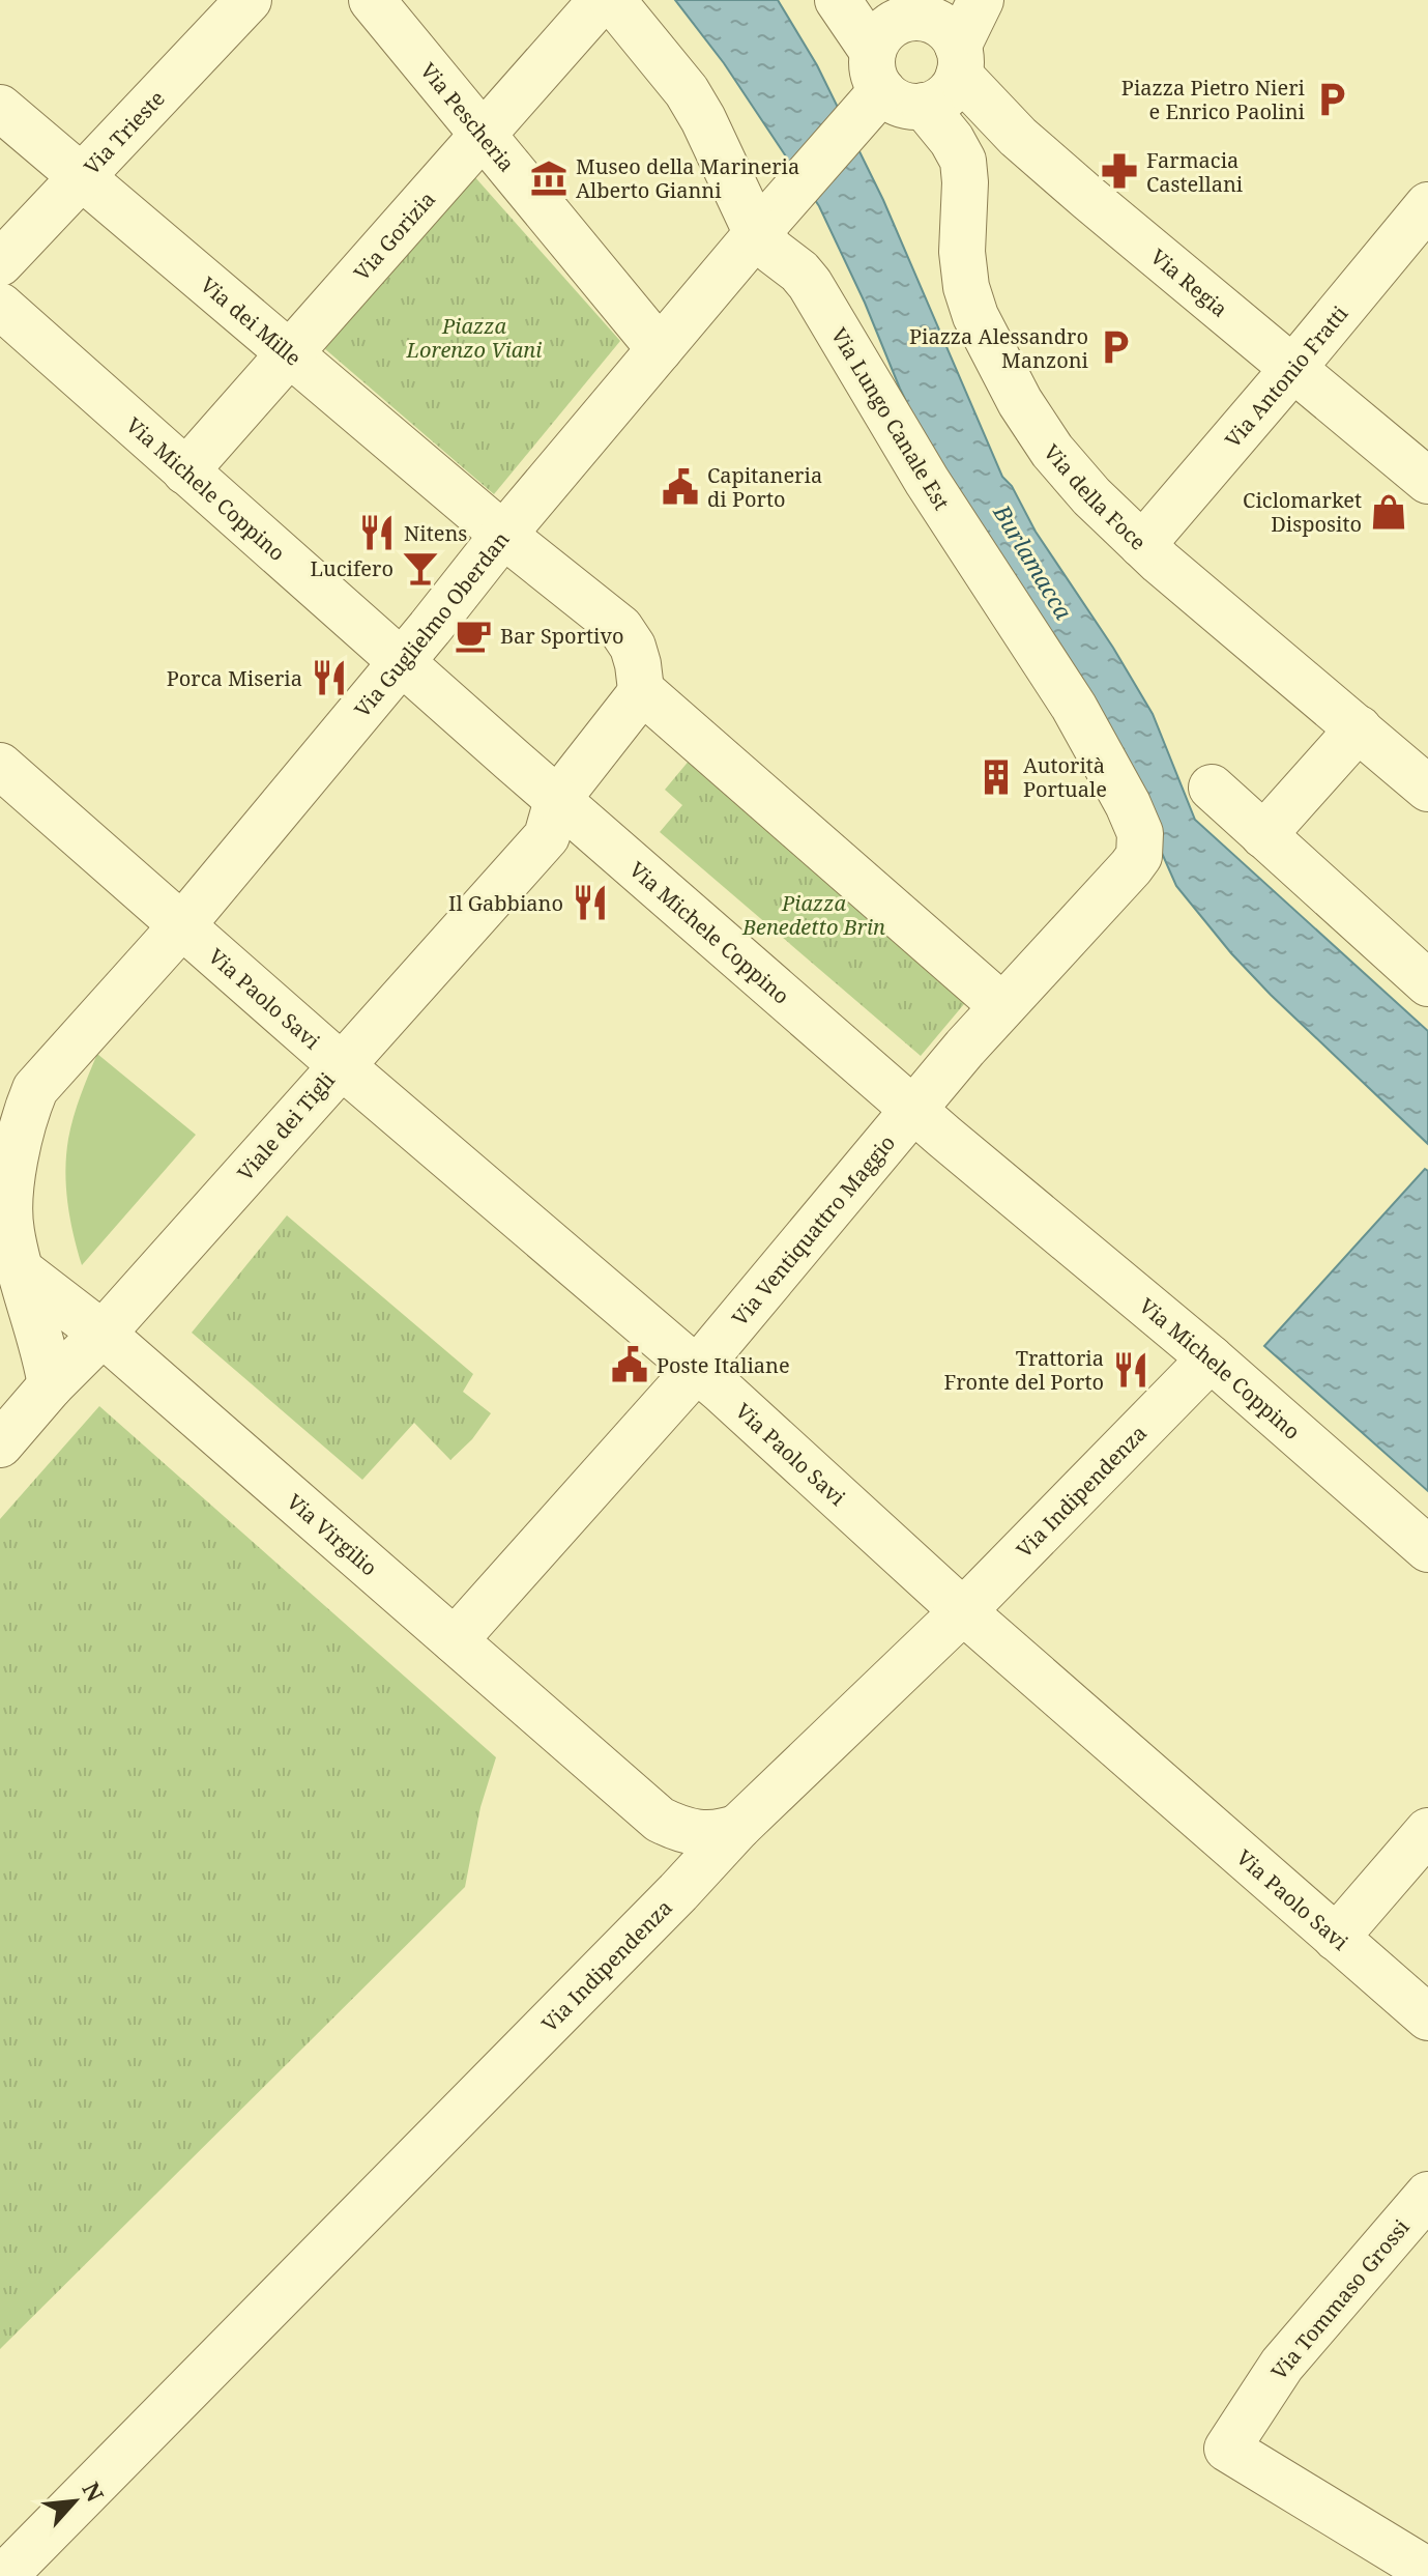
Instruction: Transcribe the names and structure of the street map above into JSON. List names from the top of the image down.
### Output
{
  "streets": {
    "street": [
      "Via Pescheria",
      "Via Trieste",
      "Via Gorizia",
      "Via Regia",
      "Via dei Mille",
      "Via Antonio Fratti",
      "Via Lungo Canale Est",
      "Via Michele Coppino",
      "Via della Foce",
      "Via Guglielmo Oberdan",
      "Via Paolo Savi",
      "Viale dei Tigli",
      "Via Ventiquattro Maggio",
      "Via Indipendenza",
      "Via Virgilio",
      "Via Tommaso Grossi"
    ]
  },
  "crossings": [
    ["Via Pescheria", "Via Gorizia"],
    ["Via Pescheria", "Via Guglielmo Oberdan"],
    ["Via Trieste", "Via dei Mille"],
    ["Via Gorizia", "Via dei Mille"],
    ["Via Gorizia", "Via Michele Coppino"],
    ["Via Regia", "Via Antonio Fratti"],
    ["Via dei Mille", "Via Guglielmo Oberdan"],
    ["Via dei Mille", "Viale dei Tigli"],
    ["Via Antonio Fratti", "Via della Foce"],
    ["Via Lungo Canale Est", "Via Guglielmo Oberdan"],
    ["Via Lungo Canale Est", "Via Ventiquattro Maggio"],
    ["Via Michele Coppino", "Via Guglielmo Oberdan"],
    ["Via Michele Coppino", "Viale dei Tigli"],
    ["Via Michele Coppino", "Via Ventiquattro Maggio"],
    ["Via Michele Coppino", "Via Indipendenza"],
    ["Via della Foce", "Via Guglielmo Oberdan"],
    ["Via Guglielmo Oberdan", "Via Paolo Savi"],
    ["Via Guglielmo Oberdan", "Viale dei Tigli"],
    ["Via Guglielmo Oberdan", "Via Virgilio"],
    ["Via Paolo Savi", "Viale dei Tigli"],
    ["Via Paolo Savi", "Via Ventiquattro Maggio"],
    ["Via Paolo Savi", "Via Indipendenza"],
    ["Viale dei Tigli", "Via Virgilio"],
    ["Via Ventiquattro Maggio", "Via Virgilio"],
    ["Via Indipendenza", "Via Virgilio"]
  ],
  "water": ["Burlamacca"],
  "parks": ["Piazza Lorenzo Viani", "Piazza Benedetto Brin"],
  "places": {
    "parking": ["Piazza Pietro Nieri e Enrico Paolini", "Piazza Alessandro Manzoni"],
    "pharmacy": ["Farmacia Castellani"],
    "museum": ["Museo della Marineria Alberto Gianni"],
    "public building": ["Capitaneria di Porto", "Poste Italiane"],
    "shop": ["Ciclomarket Disposito"],
    "restaurant": [
      "Nitens",
      "Porca Miseria",
      "Il Gabbiano",
      "Trattoria Fronte del Porto"
    ],
    "bar": ["Lucifero"],
    "cafe": ["Bar Sportivo"],
    "building": ["Autorità Portuale"]
  },
  "north": "top right"
}
